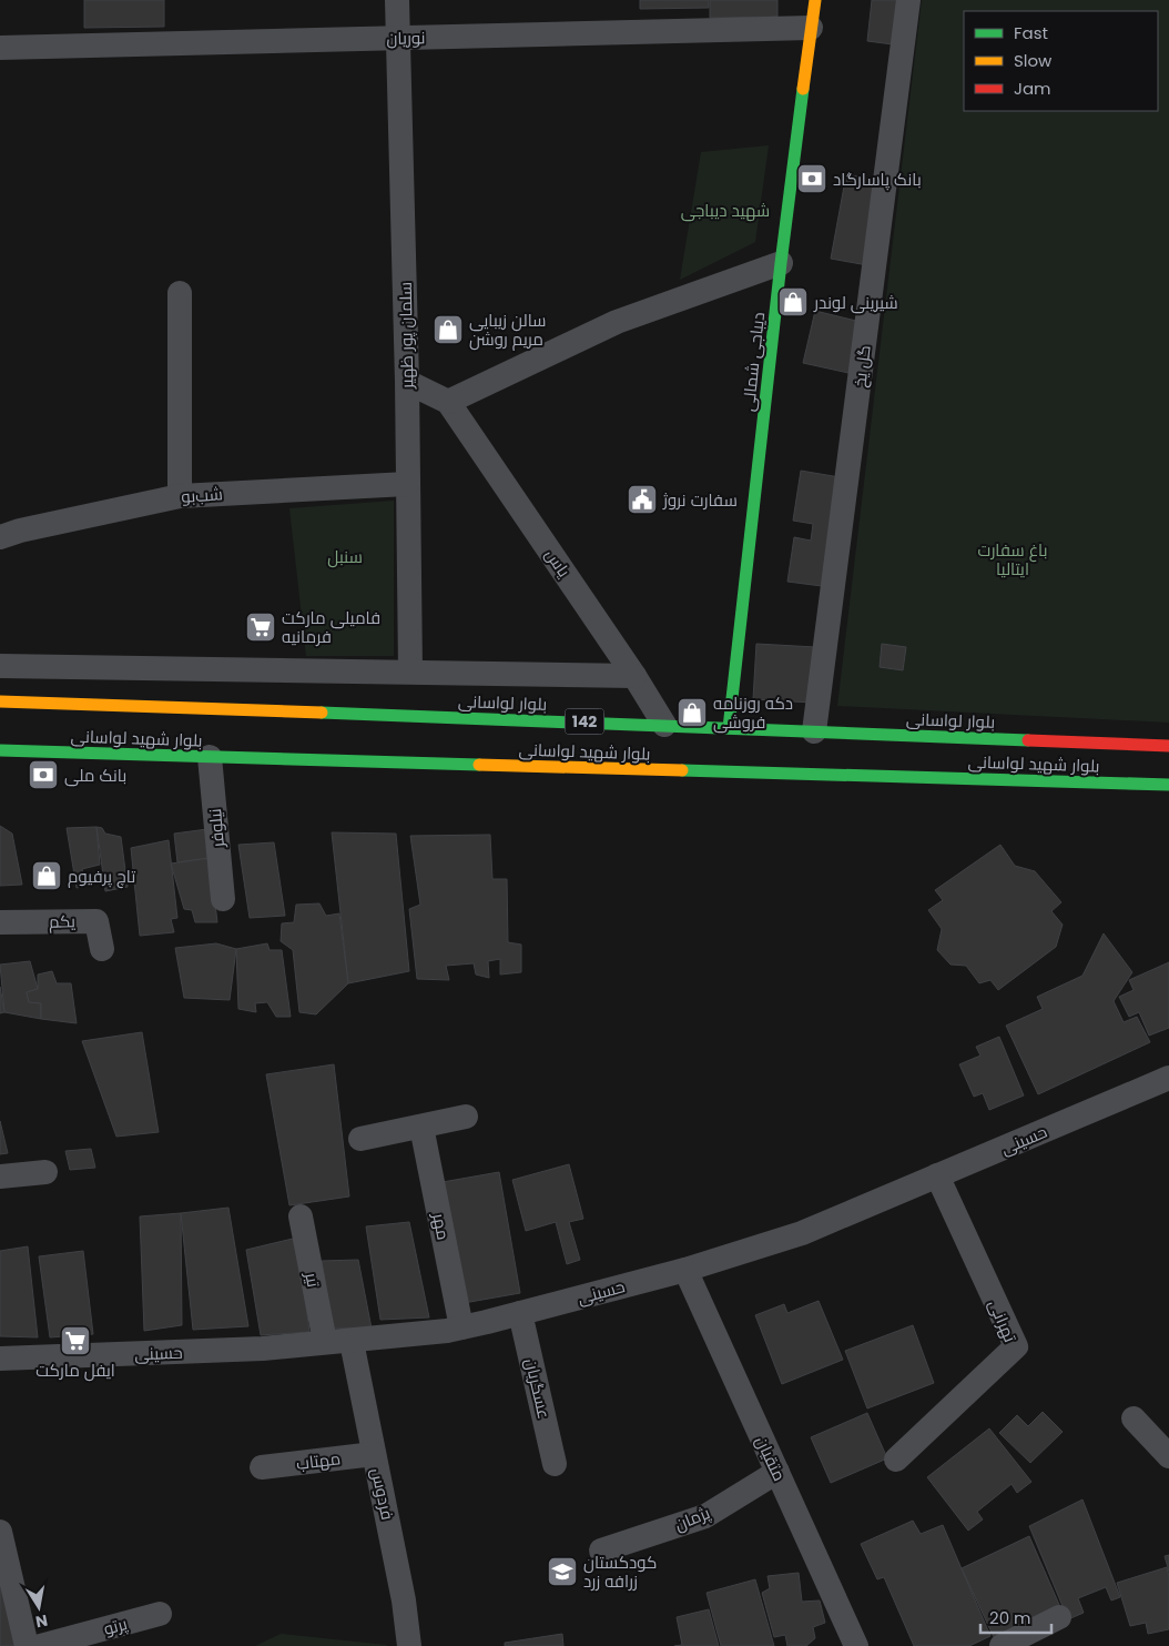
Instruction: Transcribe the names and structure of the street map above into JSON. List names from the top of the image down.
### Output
{
  "streets": {
    "main road": [
      "دیباجی شمالی",
      "بلوار لواسانی",
      "142",
      "بلوار شهید لواسانی"
    ],
    "street": [
      "نوریان",
      "سلمان پور ظهیر",
      "گل یخ",
      "شب‌بو",
      "یاس",
      "نیلوفر",
      "یکم",
      "حسینی",
      "مهر",
      "تیر",
      "تهرانی",
      "عسگریان",
      "متقیان",
      "مهتاب",
      "فردوس",
      "پژمان",
      "پرتو"
    ]
  },
  "crossings": [
    ["نوریان", "سلمان پور ظهیر"],
    ["نوریان", "دیباجی شمالی"],
    ["سلمان پور ظهیر", "شب‌بو"],
    ["سلمان پور ظهیر", "یاس"],
    ["دیباجی شمالی", "بلوار لواسانی"],
    ["گل یخ", "بلوار لواسانی"],
    ["یاس", "بلوار لواسانی"],
    ["بلوار شهید لواسانی", "نیلوفر"],
    ["حسینی", "مهر"],
    ["حسینی", "تیر"],
    ["حسینی", "تهرانی"],
    ["حسینی", "عسگریان"],
    ["حسینی", "متقیان"],
    ["حسینی", "فردوس"],
    ["متقیان", "پژمان"],
    ["مهتاب", "فردوس"]
  ],
  "parks": ["شهید دیباجی", "باغ سفارت ایتالیا", "سنبل"],
  "places": {
    "bank": ["بانک پاسارگاد", "بانک ملی"],
    "shop": [
      "شیرینی لوندر",
      "سالن زیبایی مریم روشن",
      "دکه روزنامه فروشی",
      "تاچ پرفيوم"
    ],
    "public building": ["سفارت نروژ"],
    "supermarket": ["فامیلی مارکت فرمانیه", "ایفل مارکت"],
    "school or university": ["کودکستان زرافه زرد"]
  },
  "legend": ["Fast", "Slow", "Jam"],
  "scale_bar": "20 m",
  "north": "bottom"
}
